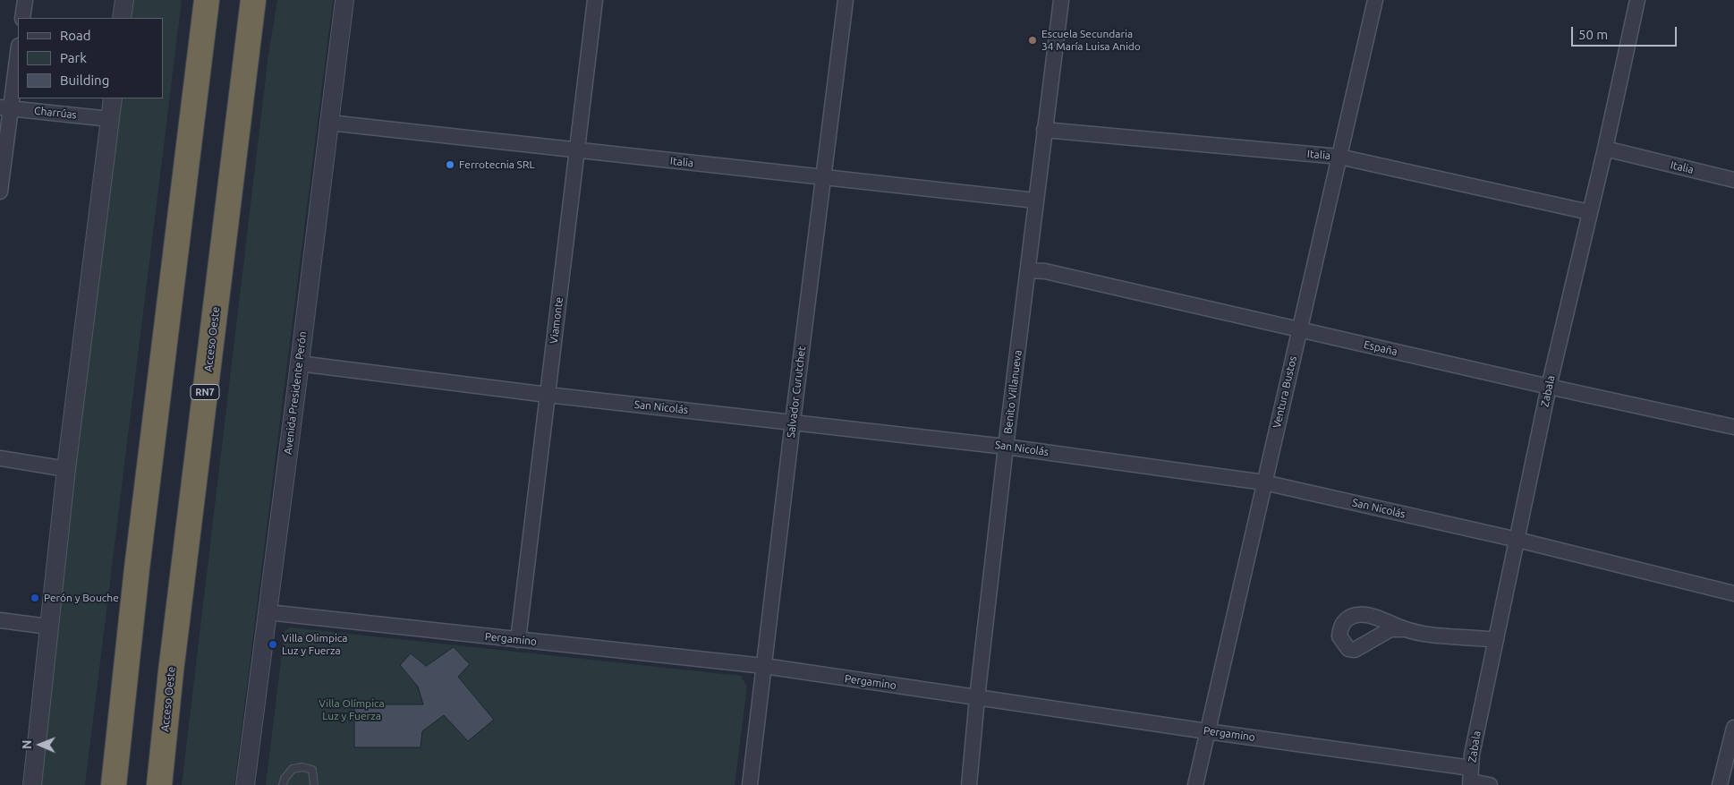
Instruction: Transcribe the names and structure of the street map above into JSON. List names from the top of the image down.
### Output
{
  "streets": {
    "highway": ["Acceso Oeste", "RN7"],
    "street": [
      "Charrúas",
      "Italia",
      "Viamonte",
      "España",
      "Zabala",
      "Salvador Curutchet",
      "Benito Villanueva",
      "Ventura Bustos",
      "Avenida Presidente Perón",
      "San Nicolás",
      "Pergamino"
    ]
  },
  "crossings": [
    ["Italia", "Viamonte"],
    ["Italia", "Zabala"],
    ["Italia", "Salvador Curutchet"],
    ["Italia", "Benito Villanueva"],
    ["Italia", "Ventura Bustos"],
    ["Italia", "Avenida Presidente Perón"],
    ["Viamonte", "San Nicolás"],
    ["Viamonte", "Pergamino"],
    ["España", "Zabala"],
    ["España", "Benito Villanueva"],
    ["España", "Ventura Bustos"],
    ["Zabala", "San Nicolás"],
    ["Zabala", "Pergamino"],
    ["Salvador Curutchet", "San Nicolás"],
    ["Salvador Curutchet", "Pergamino"],
    ["Benito Villanueva", "San Nicolás"],
    ["Benito Villanueva", "Pergamino"],
    ["Ventura Bustos", "San Nicolás"],
    ["Ventura Bustos", "Pergamino"],
    ["Avenida Presidente Perón", "San Nicolás"],
    ["Avenida Presidente Perón", "Pergamino"]
  ],
  "parks": ["Villa Olímpica Luz y Fuerza"],
  "places": [
    "Escuela Secundaria 34 María Luisa Anido",
    "Ferrotecnia SRL",
    "Perón y Bouche",
    "Villa Olimpica Luz y Fuerza"
  ],
  "legend": ["Road", "Park", "Building"],
  "scale_bar": "50 m",
  "north": "left"
}
